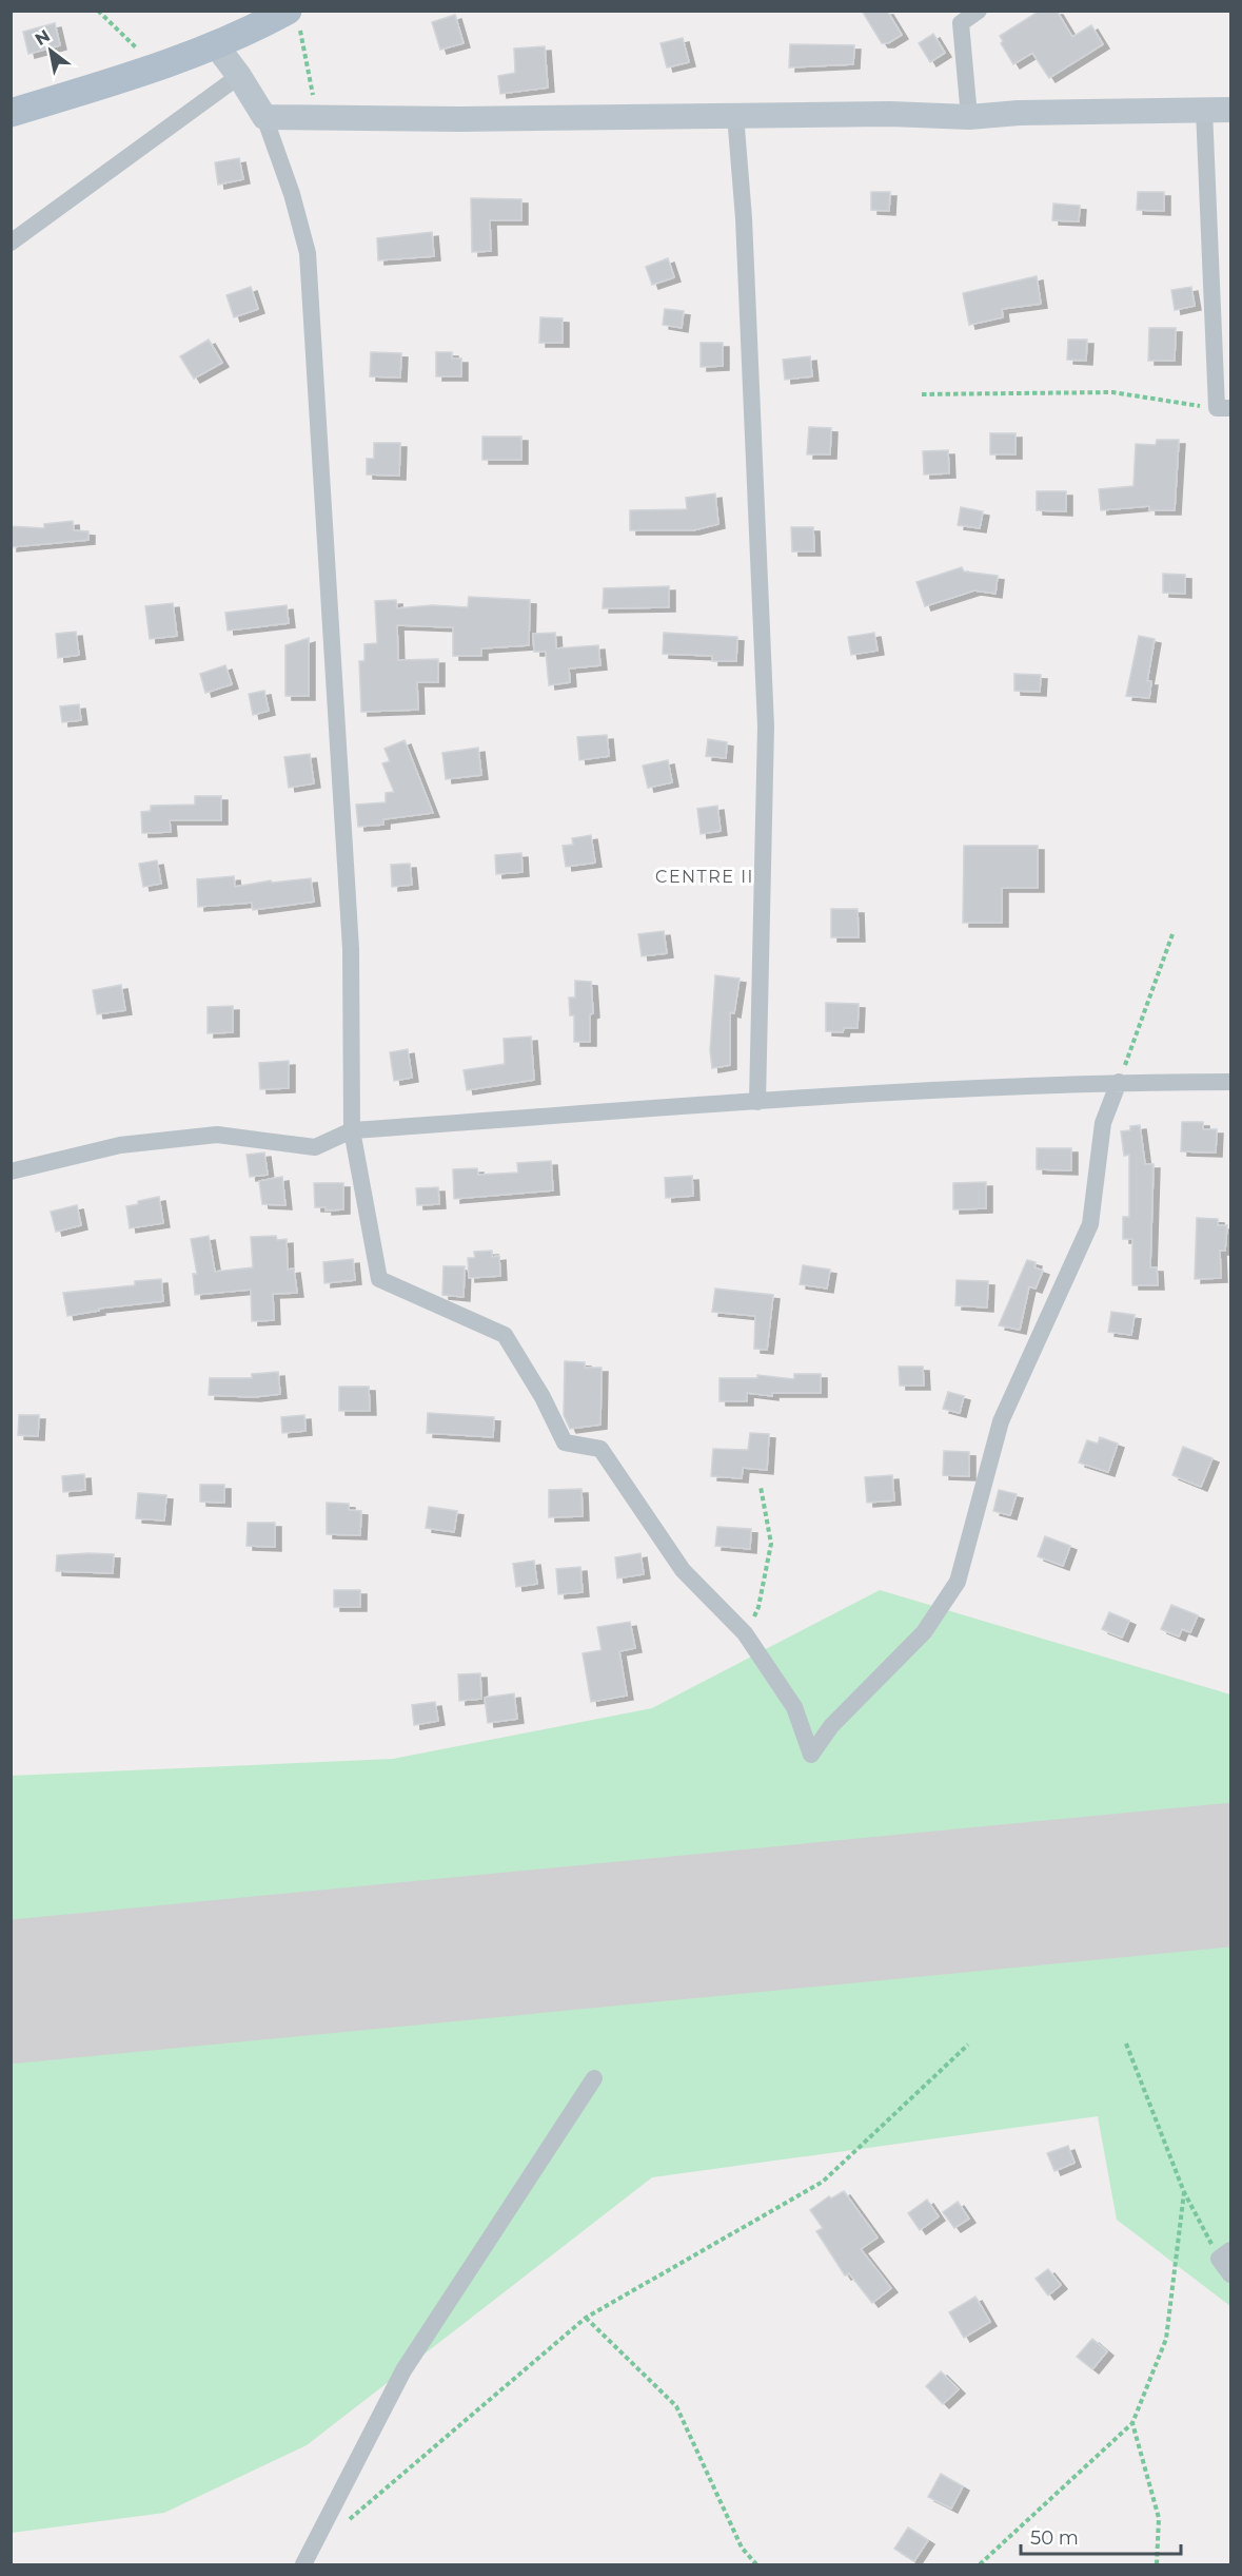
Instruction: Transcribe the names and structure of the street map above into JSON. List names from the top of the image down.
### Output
{
  "districts": ["CENTRE II"],
  "scale_bar": "50 m",
  "north": "top left"
}
